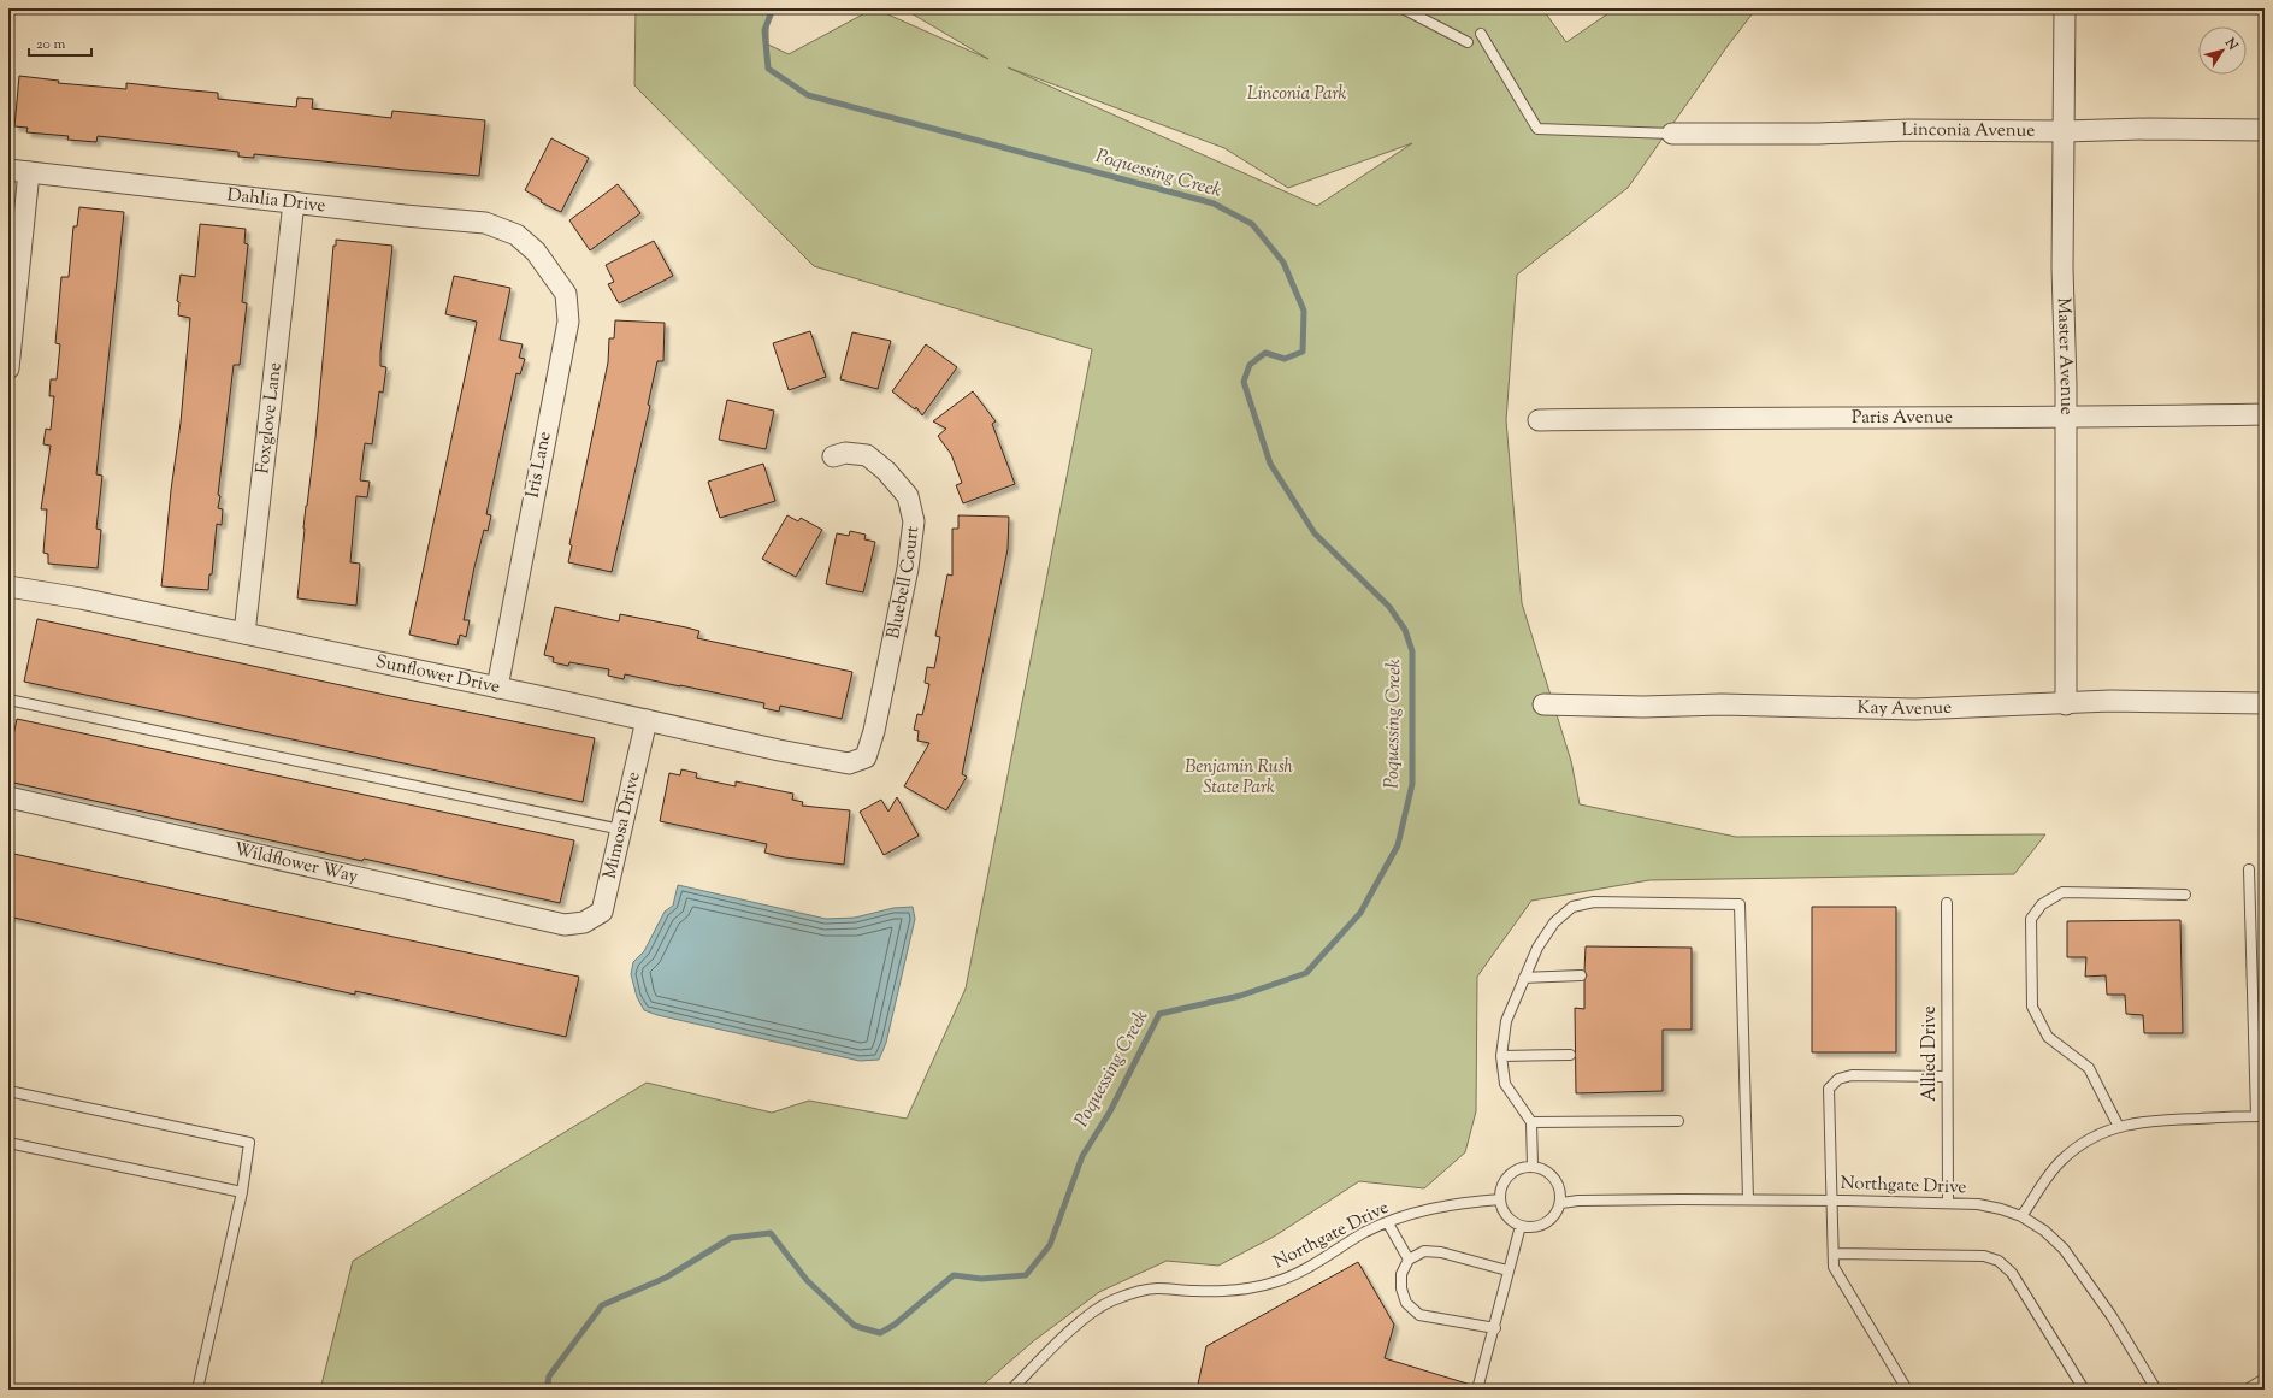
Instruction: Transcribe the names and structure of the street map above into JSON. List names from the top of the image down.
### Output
{
  "streets": {
    "street": [
      "Linconia Avenue",
      "Dahlia Drive",
      "Master Avenue",
      "Foxglove Lane",
      "Paris Avenue",
      "Iris Lane",
      "Bluebell Court",
      "Sunflower Drive",
      "Kay Avenue",
      "Mimosa Drive",
      "Wildflower Way"
    ],
    "lane": ["Allied Drive", "Northgate Drive"]
  },
  "crossings": [
    ["Linconia Avenue", "Master Avenue"],
    ["Dahlia Drive", "Foxglove Lane"],
    ["Dahlia Drive", "Iris Lane"],
    ["Master Avenue", "Paris Avenue"],
    ["Master Avenue", "Kay Avenue"],
    ["Foxglove Lane", "Sunflower Drive"],
    ["Iris Lane", "Sunflower Drive"],
    ["Bluebell Court", "Sunflower Drive"],
    ["Sunflower Drive", "Mimosa Drive"],
    ["Mimosa Drive", "Wildflower Way"],
    ["Allied Drive", "Northgate Drive"]
  ],
  "water": ["Poquessing Creek"],
  "parks": ["Linconia Park", "Benjamin Rush State Park"],
  "scale_bar": "20 m",
  "north": "top right"
}
